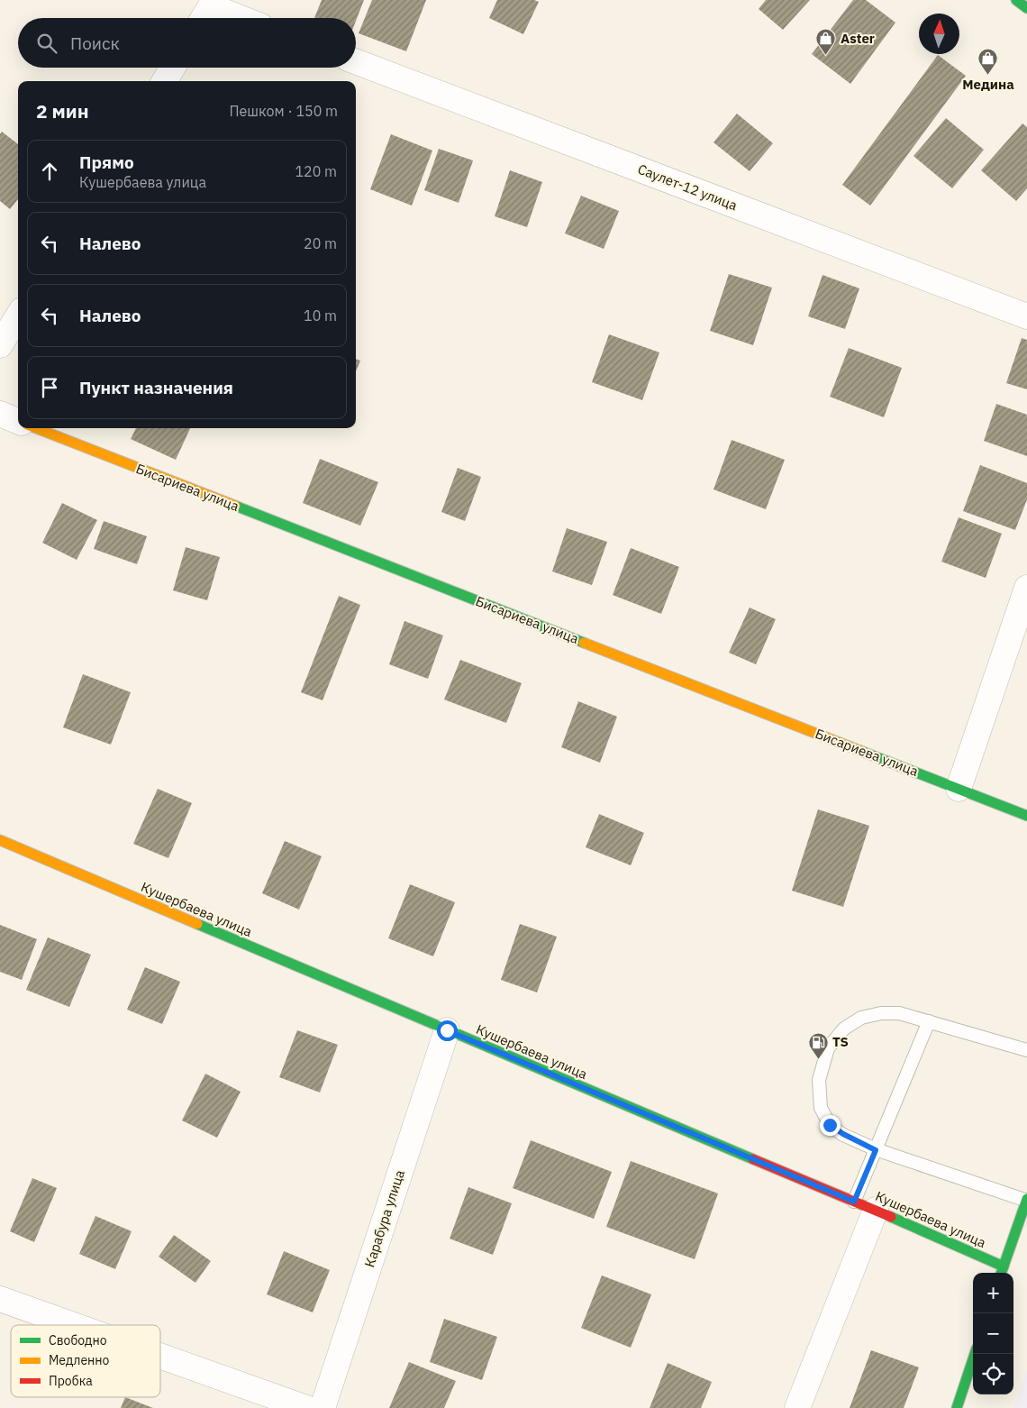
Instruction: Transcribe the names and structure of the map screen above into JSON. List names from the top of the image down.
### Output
{
  "streets": {
    "street": [
      "Саулет-12 улица",
      "Бисариева улица",
      "Кушербаева улица",
      "Карабура улица"
    ]
  },
  "crossings": [
    ["Кушербаева улица", "Карабура улица"]
  ],
  "places": {
    "shop": ["Aster", "Медина"],
    "fuel station": ["TS"]
  },
  "legend": ["Свободно", "Медленно", "Пробка"],
  "north": "top",
  "page": {
    "search": "Поиск",
    "heading": ["2 мин", "Пешком · 150 m"],
    "list": [
      ["Прямо", "Кушербаева улица", "120 m"],
      ["Налево", "20 m"],
      ["Налево", "10 m"],
      "Пункт назначения"
    ],
    "map_buttons": ["+", "−"]
  }
}
